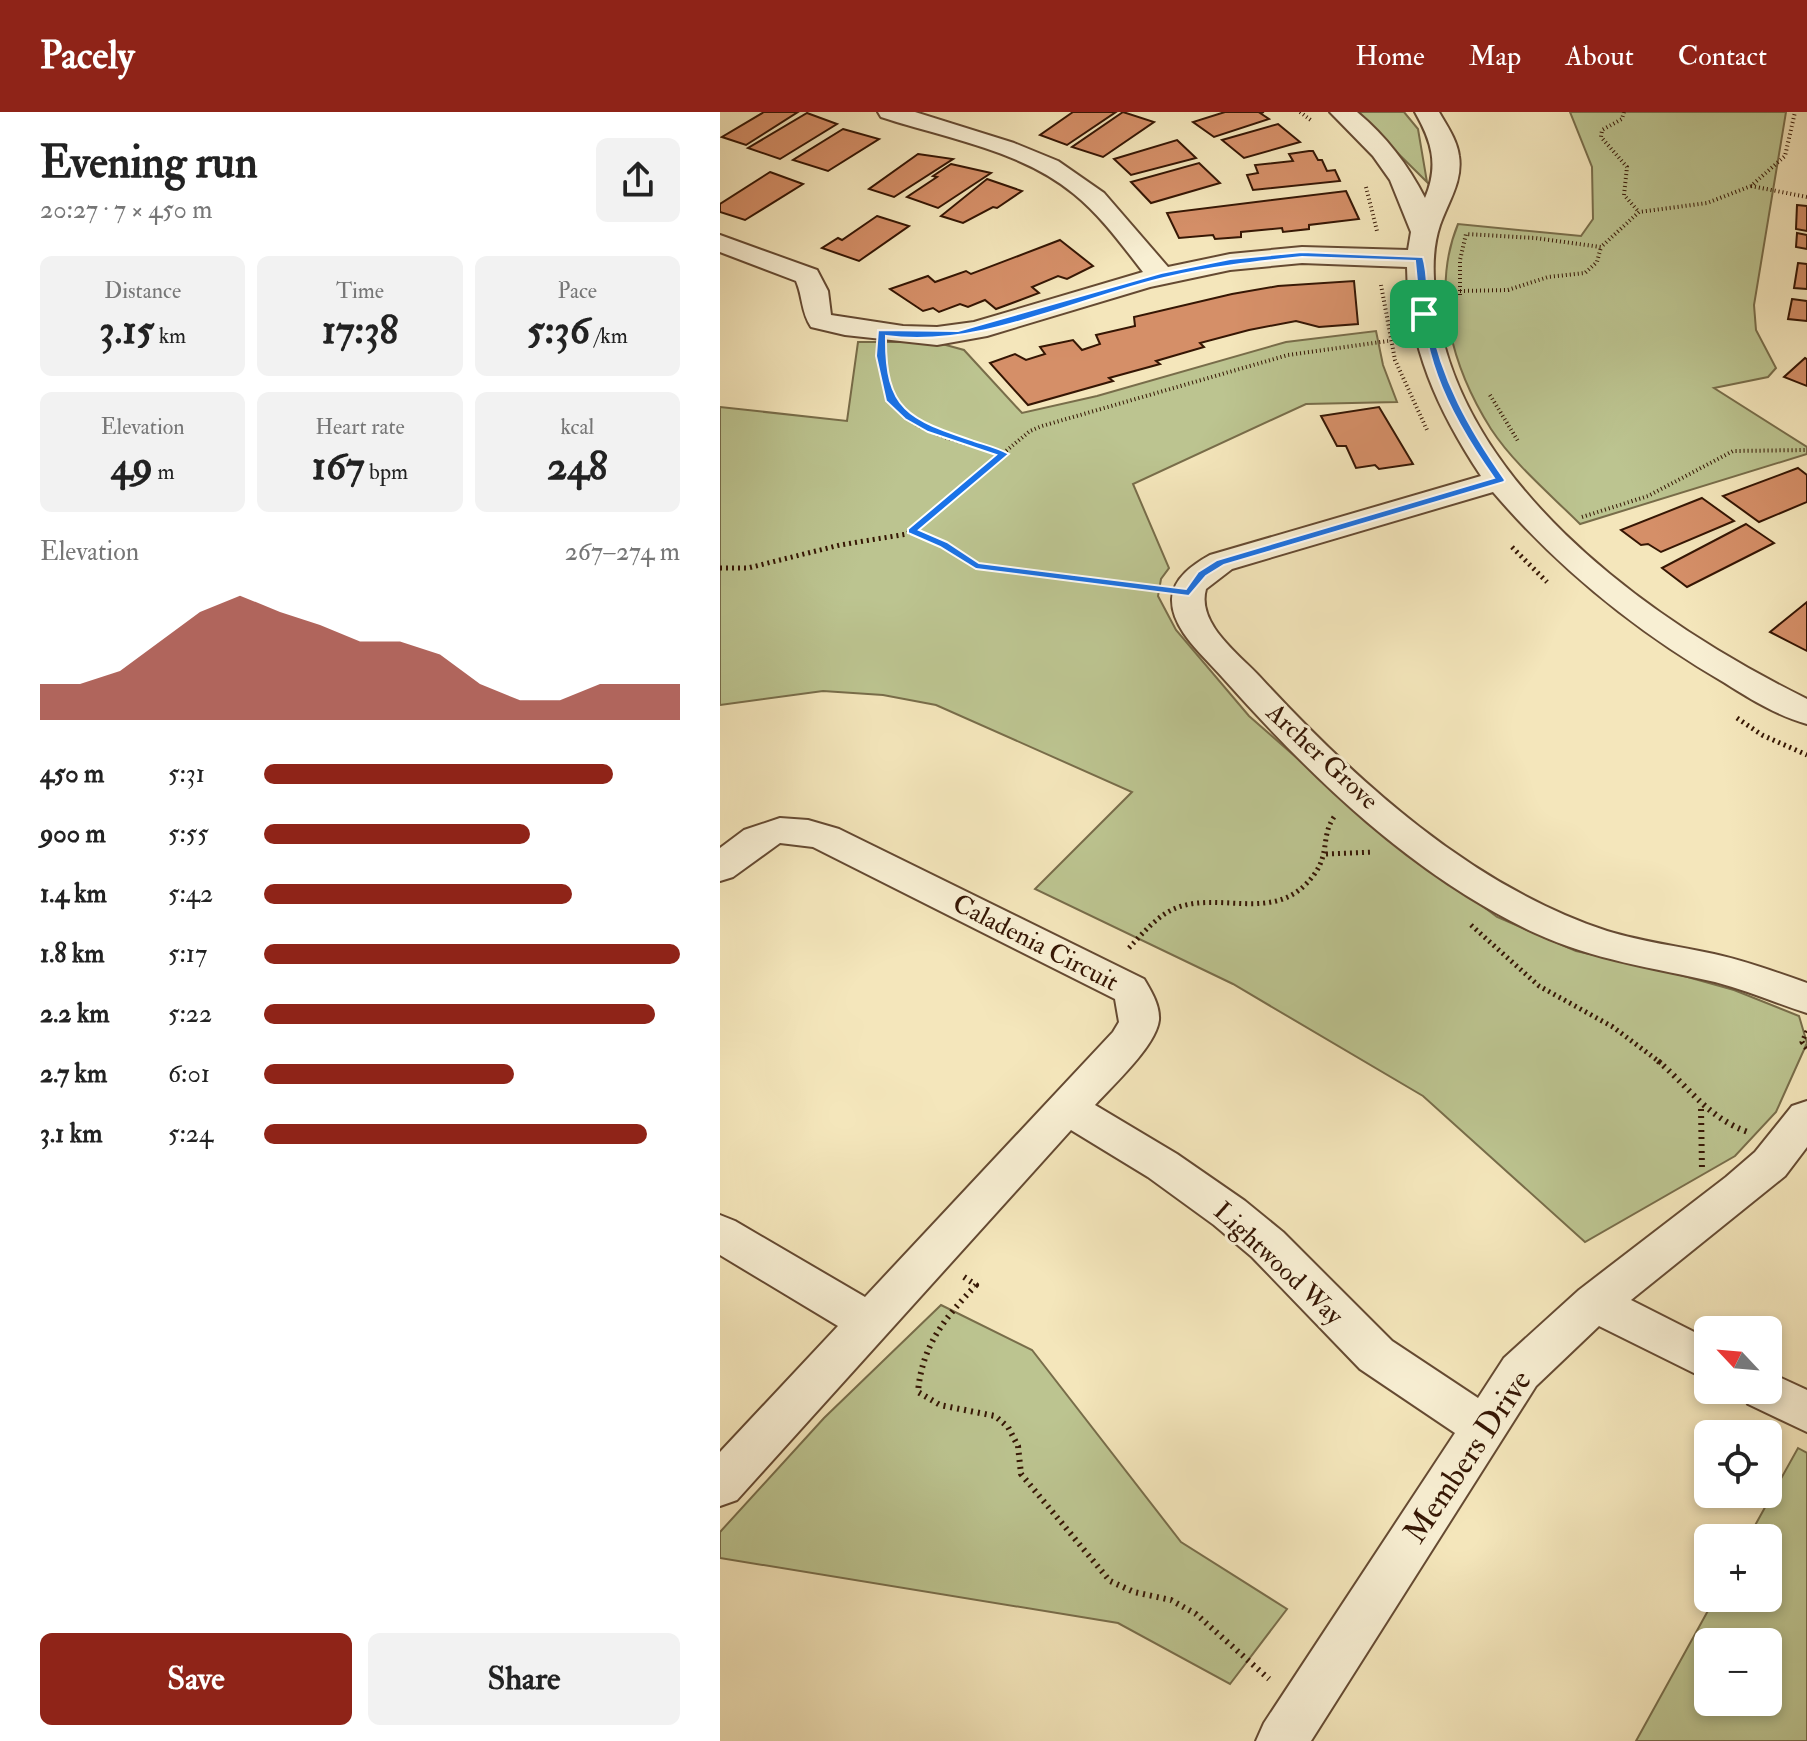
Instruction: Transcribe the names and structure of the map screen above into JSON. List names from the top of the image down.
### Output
{
  "streets": {
    "street": [
      "Archer Grove",
      "Caladenia Circuit",
      "Lightwood Way",
      "Members Drive"
    ]
  },
  "crossings": [
    ["Caladenia Circuit", "Lightwood Way"],
    ["Lightwood Way", "Members Drive"]
  ],
  "north": "top left",
  "page": {
    "header": "Pacely",
    "nav": [
      "Home",
      "Map",
      "About",
      "Contact"
    ],
    "heading": ["Evening run", "20:27 · 7 × 450 m"],
    "stats": [
      ["Distance", "3.15 km"],
      ["Time", "17:38"],
      ["Pace", "5:36 /km"],
      ["Elevation", "49 m"],
      ["Heart rate", "167 bpm"],
      ["kcal", "248"]
    ],
    "chart": ["Elevation", "267–274 m"],
    "list": [
      {
        "name": "450 m",
        "note": "5:31"
      },
      {
        "name": "900 m",
        "note": "5:55"
      },
      {
        "name": "1.4 km",
        "note": "5:42"
      },
      {
        "name": "1.8 km",
        "note": "5:17"
      },
      {
        "name": "2.2 km",
        "note": "5:22"
      },
      {
        "name": "2.7 km",
        "note": "6:01"
      },
      {
        "name": "3.1 km",
        "note": "5:24"
      }
    ],
    "map_buttons": ["+", "−"],
    "buttons": ["Save", "Share"]
  }
}
